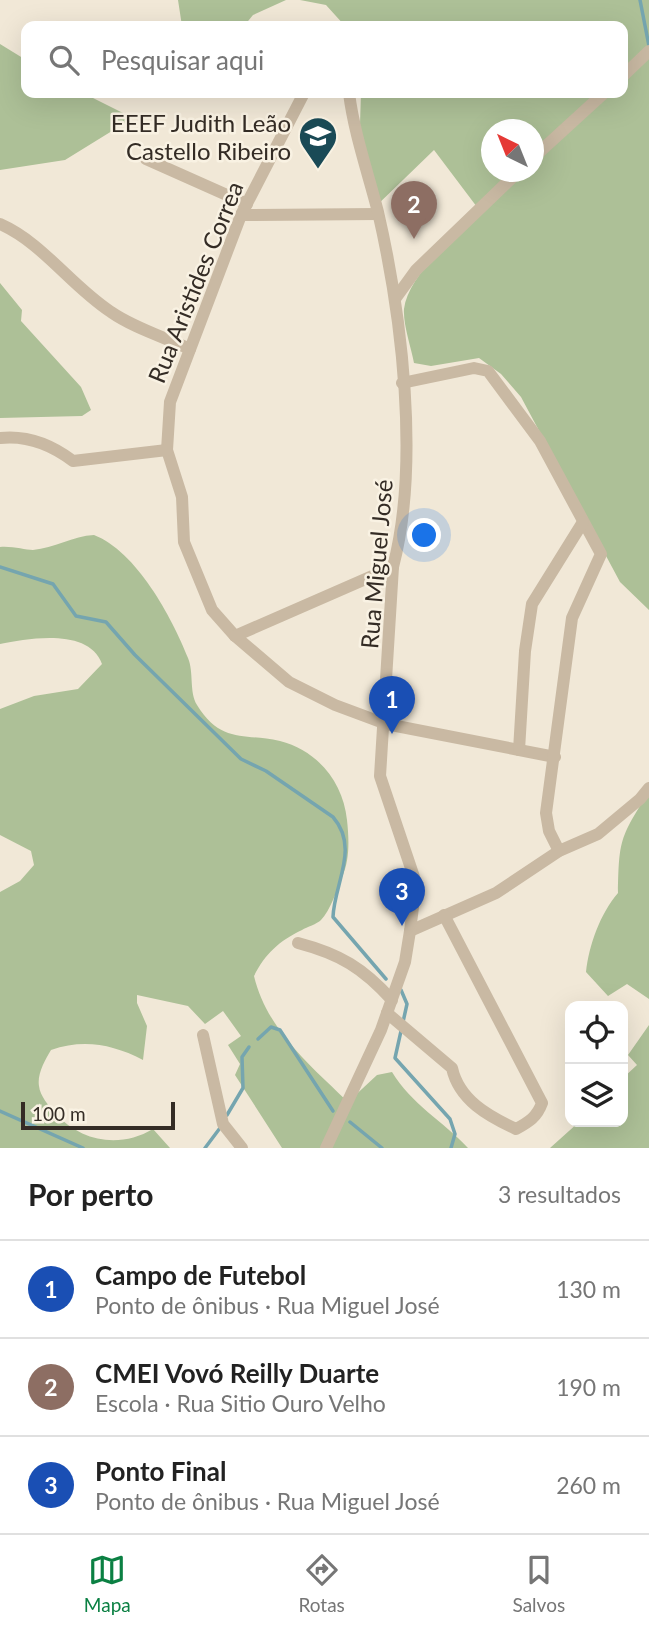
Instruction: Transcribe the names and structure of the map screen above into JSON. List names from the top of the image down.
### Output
{
  "streets": {
    "street": ["Rua Aristides Correa", "Rua Miguel José"]
  },
  "crossings": [
    ["Rua Aristides Correa", "Rua Miguel José"]
  ],
  "places": {
    "school or university": ["EEEF Judith Leão Castello Ribeiro"]
  },
  "scale_bar": "100 m",
  "north": "top left",
  "page": {
    "search": "Pesquisar aqui",
    "pins": ["2", "1", "3"],
    "scale": "100 m",
    "heading": ["Por perto", "3 resultados"],
    "list": [
      {
        "mark": "1",
        "name": "Campo de Futebol",
        "note": "Ponto de ônibus · Rua Miguel José",
        "value": "130 m"
      },
      {
        "mark": "2",
        "name": "CMEI Vovó Reilly Duarte",
        "note": "Escola · Rua Sitio Ouro Velho",
        "value": "190 m"
      },
      {
        "mark": "3",
        "name": "Ponto Final",
        "note": "Ponto de ônibus · Rua Miguel José",
        "value": "260 m"
      }
    ],
    "nav": ["Mapa", "Rotas", "Salvos"]
  }
}
